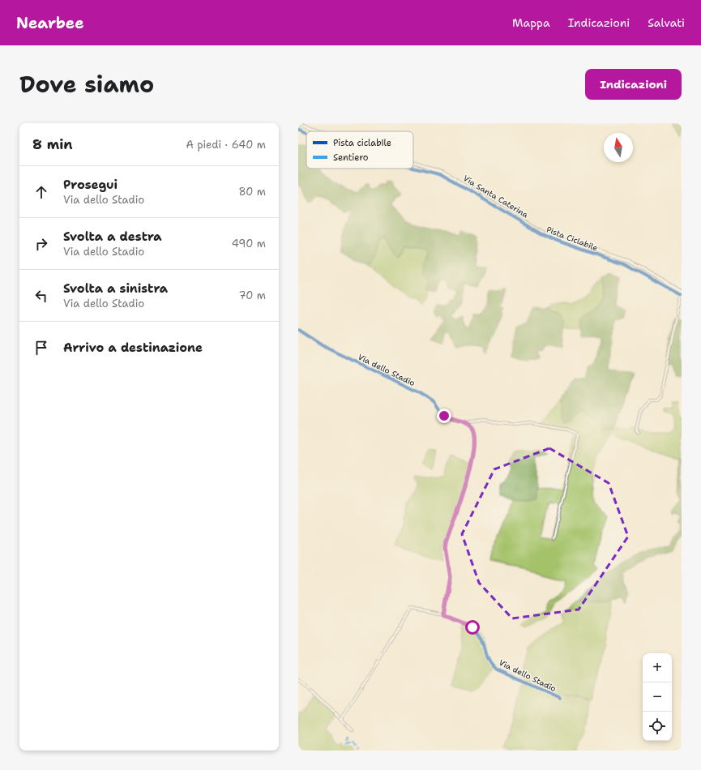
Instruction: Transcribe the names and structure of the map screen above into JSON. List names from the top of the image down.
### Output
{
  "streets": {
    "street": ["Via Santa Caterina", "Via dello Stadio"],
    "cycle path": ["Pista Ciclabile"]
  },
  "legend": ["Pista ciclabile", "Sentiero"],
  "north": "top",
  "page": {
    "header": "Nearbee",
    "nav": ["Mappa", "Indicazioni", "Salvati"],
    "title": "Dove siamo",
    "buttons": "Indicazioni",
    "heading": ["8 min", "A piedi · 640 m"],
    "list": [
      ["Prosegui", "Via dello Stadio", "80 m"],
      ["Svolta a destra", "Via dello Stadio", "490 m"],
      ["Svolta a sinistra", "Via dello Stadio", "70 m"],
      "Arrivo a destinazione"
    ],
    "map_buttons": ["+", "−"]
  }
}
